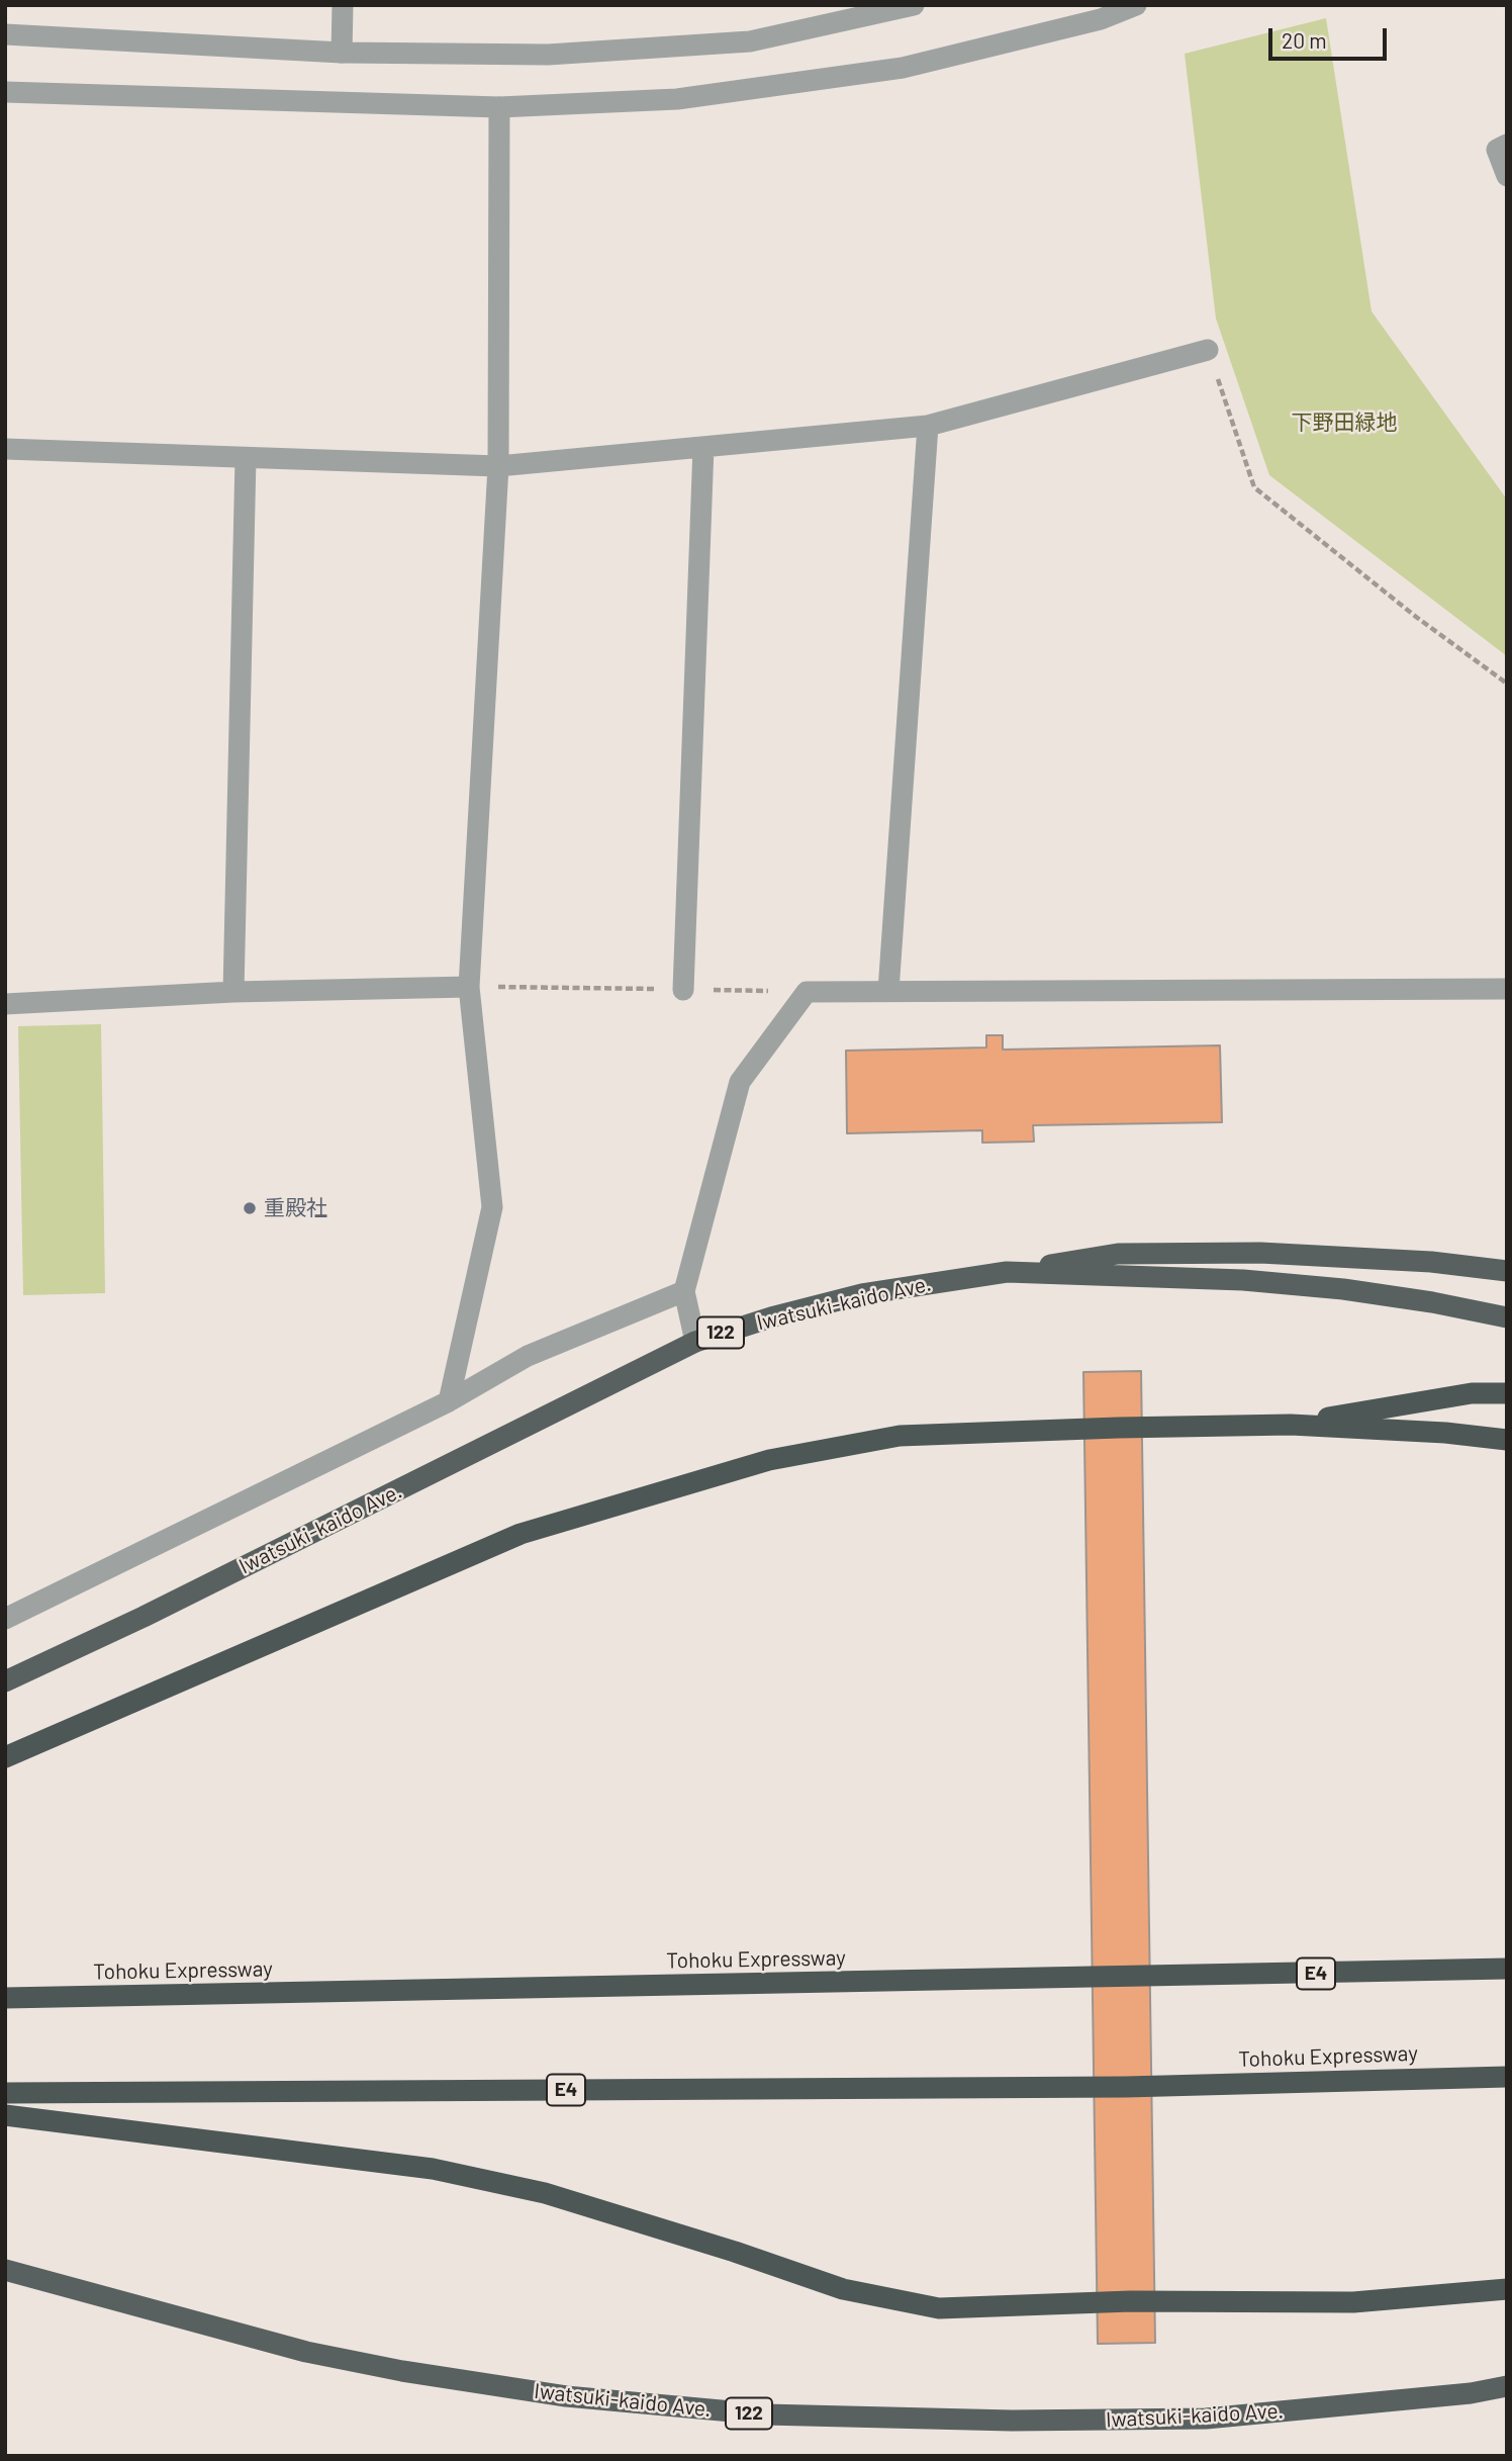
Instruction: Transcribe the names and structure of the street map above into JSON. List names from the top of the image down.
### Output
{
  "streets": {
    "highway": [
      "Iwatsuki-kaido Ave.",
      "122",
      "Tohoku Expressway",
      "E4"
    ]
  },
  "parks": ["下野田緑地"],
  "places": ["重殿社"],
  "scale_bar": "20 m"
}
